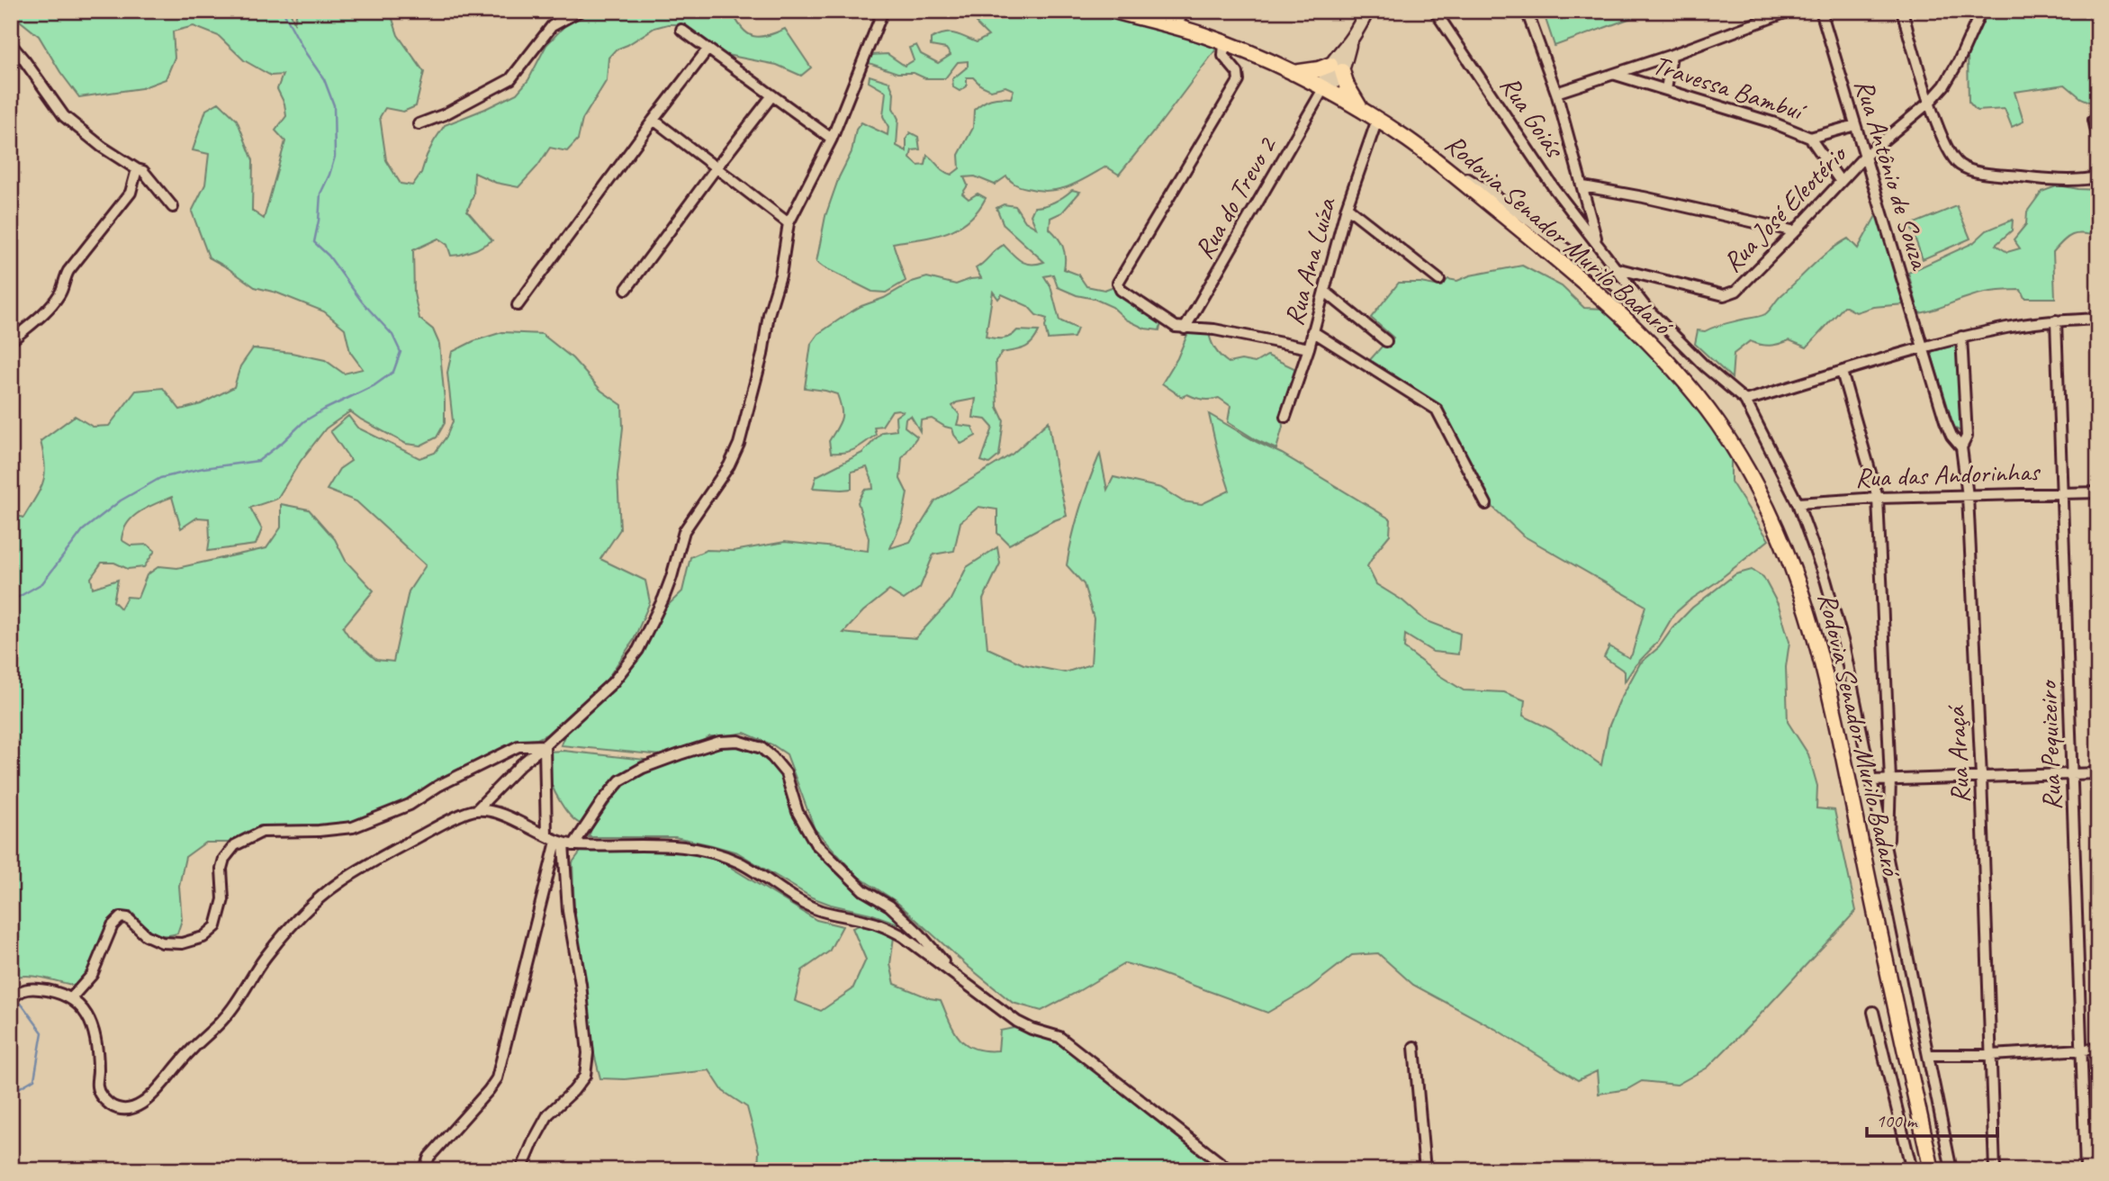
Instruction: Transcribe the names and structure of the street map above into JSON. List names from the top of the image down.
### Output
{
  "streets": {
    "main road": ["Rodovia Senador Murilo Badaró"],
    "street": [
      "Travessa Bambuí",
      "Rua Goiás",
      "Rua Antônio de Souza",
      "Rua do Trevo 2",
      "Rua José Eleotério",
      "Rua Ana Luíza",
      "Rua das Andorinhas",
      "Rua Pequizeiro",
      "Rua Araçá"
    ]
  },
  "crossings": [
    ["Travessa Bambuí", "Rua José Eleotério"],
    ["Rua Goiás", "Rua José Eleotério"],
    ["Rua Antônio de Souza", "Rua José Eleotério"],
    ["Rua Antônio de Souza", "Rua Araçá"],
    ["Rua do Trevo 2", "Rodovia Senador Murilo Badaró"],
    ["Rodovia Senador Murilo Badaró", "Rua Ana Luíza"],
    ["Rua das Andorinhas", "Rua Pequizeiro"],
    ["Rua das Andorinhas", "Rua Araçá"]
  ],
  "scale_bar": "100 m"
}
